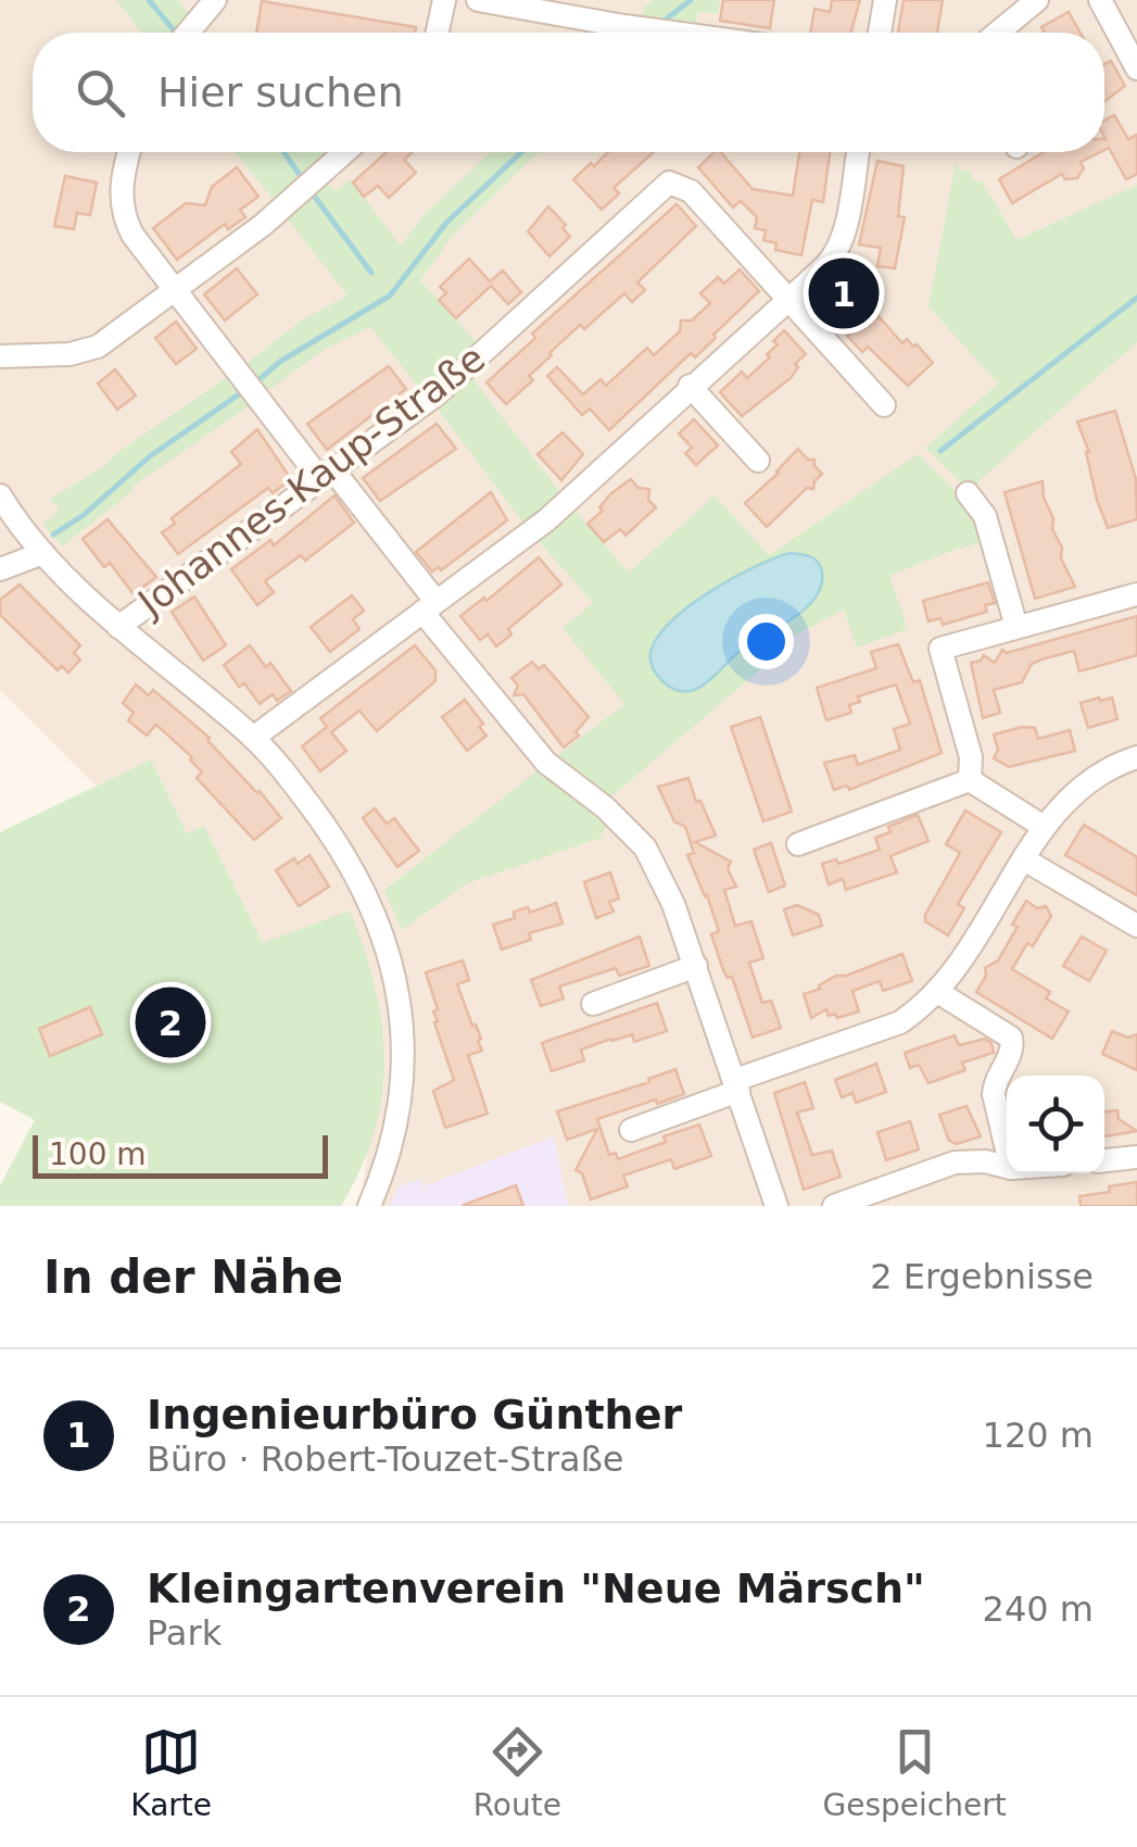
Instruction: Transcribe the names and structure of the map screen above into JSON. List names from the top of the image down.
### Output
{
  "streets": {
    "street": ["Johannes-Kaup-Straße"]
  },
  "scale_bar": "100 m",
  "page": {
    "search": "Hier suchen",
    "pins": ["1", "2"],
    "scale": "100 m",
    "heading": ["In der Nähe", "2 Ergebnisse"],
    "list": [
      {
        "mark": "1",
        "name": "Ingenieurbüro Günther",
        "note": "Büro · Robert-Touzet-Straße",
        "value": "120 m"
      },
      {
        "mark": "2",
        "name": "Kleingartenverein \"Neue Märsch\"",
        "note": "Park",
        "value": "240 m"
      }
    ],
    "nav": ["Karte", "Route", "Gespeichert"]
  }
}
